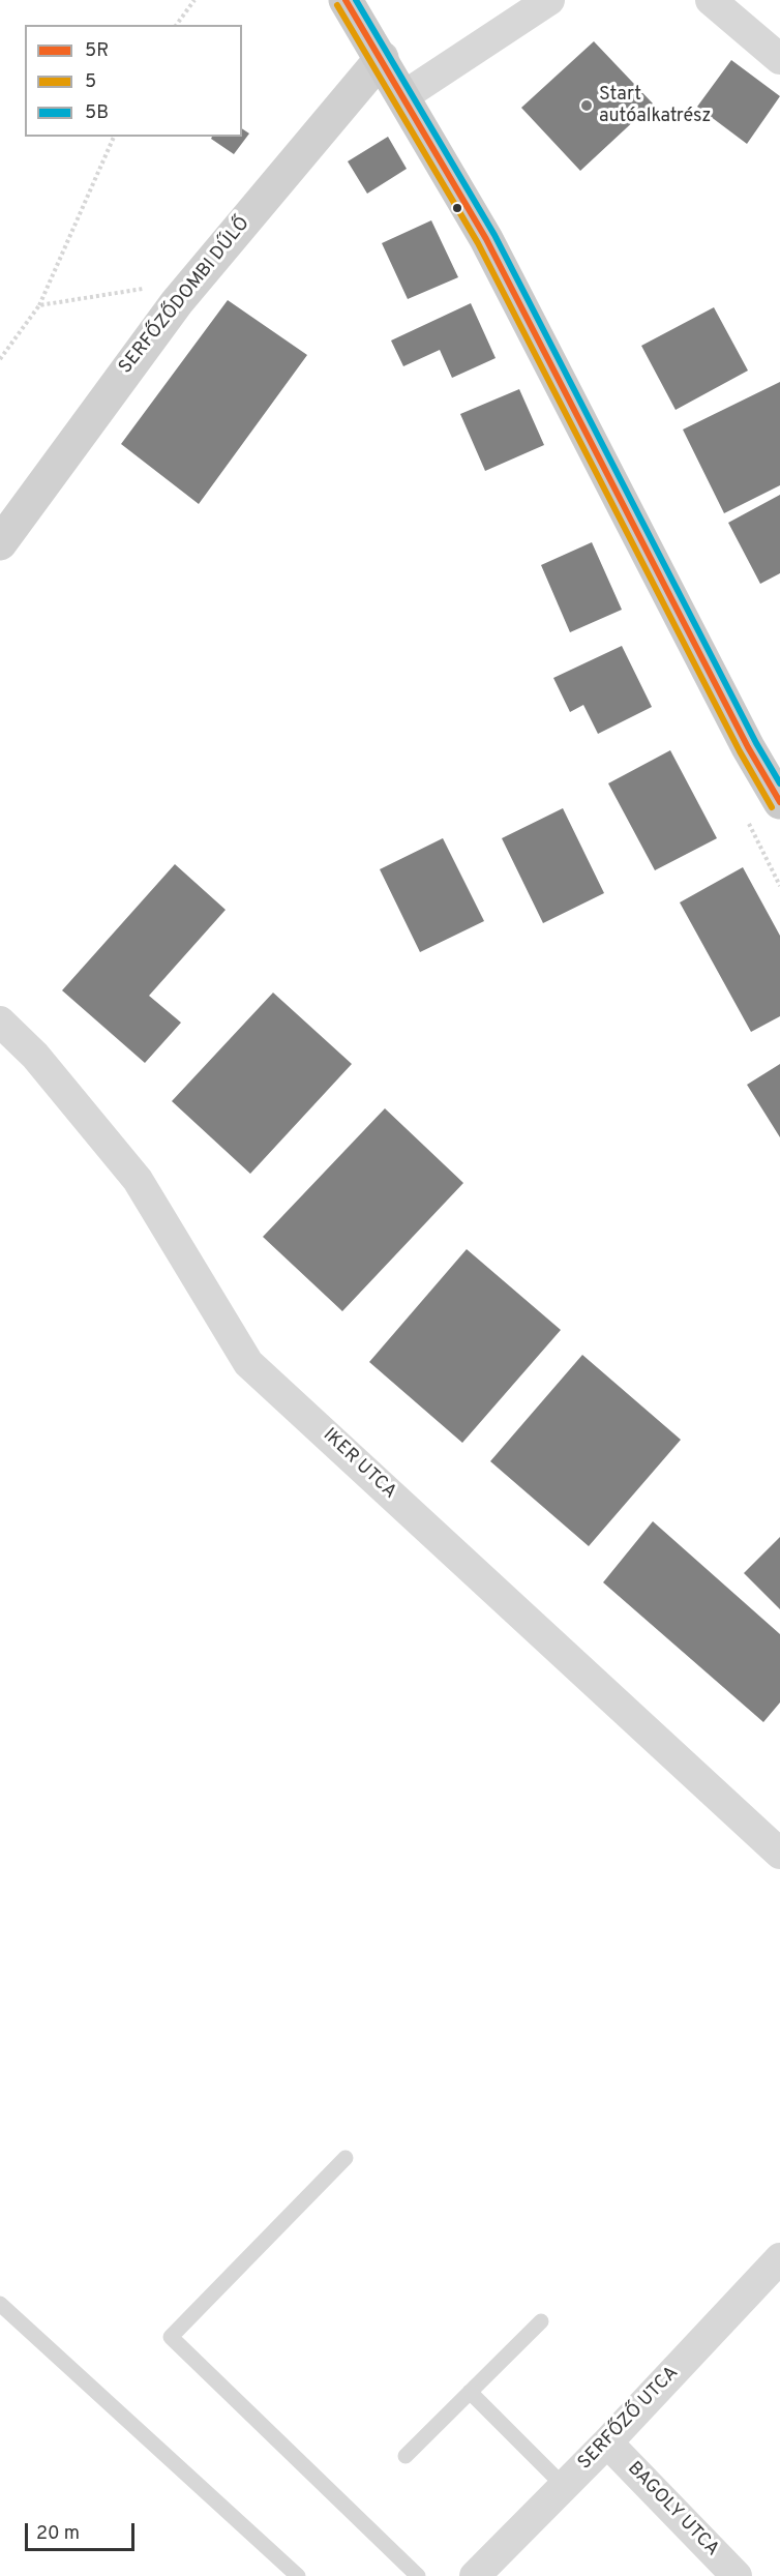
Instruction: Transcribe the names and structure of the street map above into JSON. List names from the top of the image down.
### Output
{
  "streets": {
    "street": [
      "SERFŐZŐDOMBI DŰLŐ",
      "IKER UTCA",
      "SERFŐZŐ UTCA",
      "BAGOLY UTCA"
    ]
  },
  "crossings": [
    ["SERFŐZŐ UTCA", "BAGOLY UTCA"]
  ],
  "places": ["Start autóalkatrész"],
  "lines": ["transit line 5R", "transit line 5B", "transit line 5"],
  "legend": ["5R", "5", "5B"],
  "scale_bar": "20 m"
}
